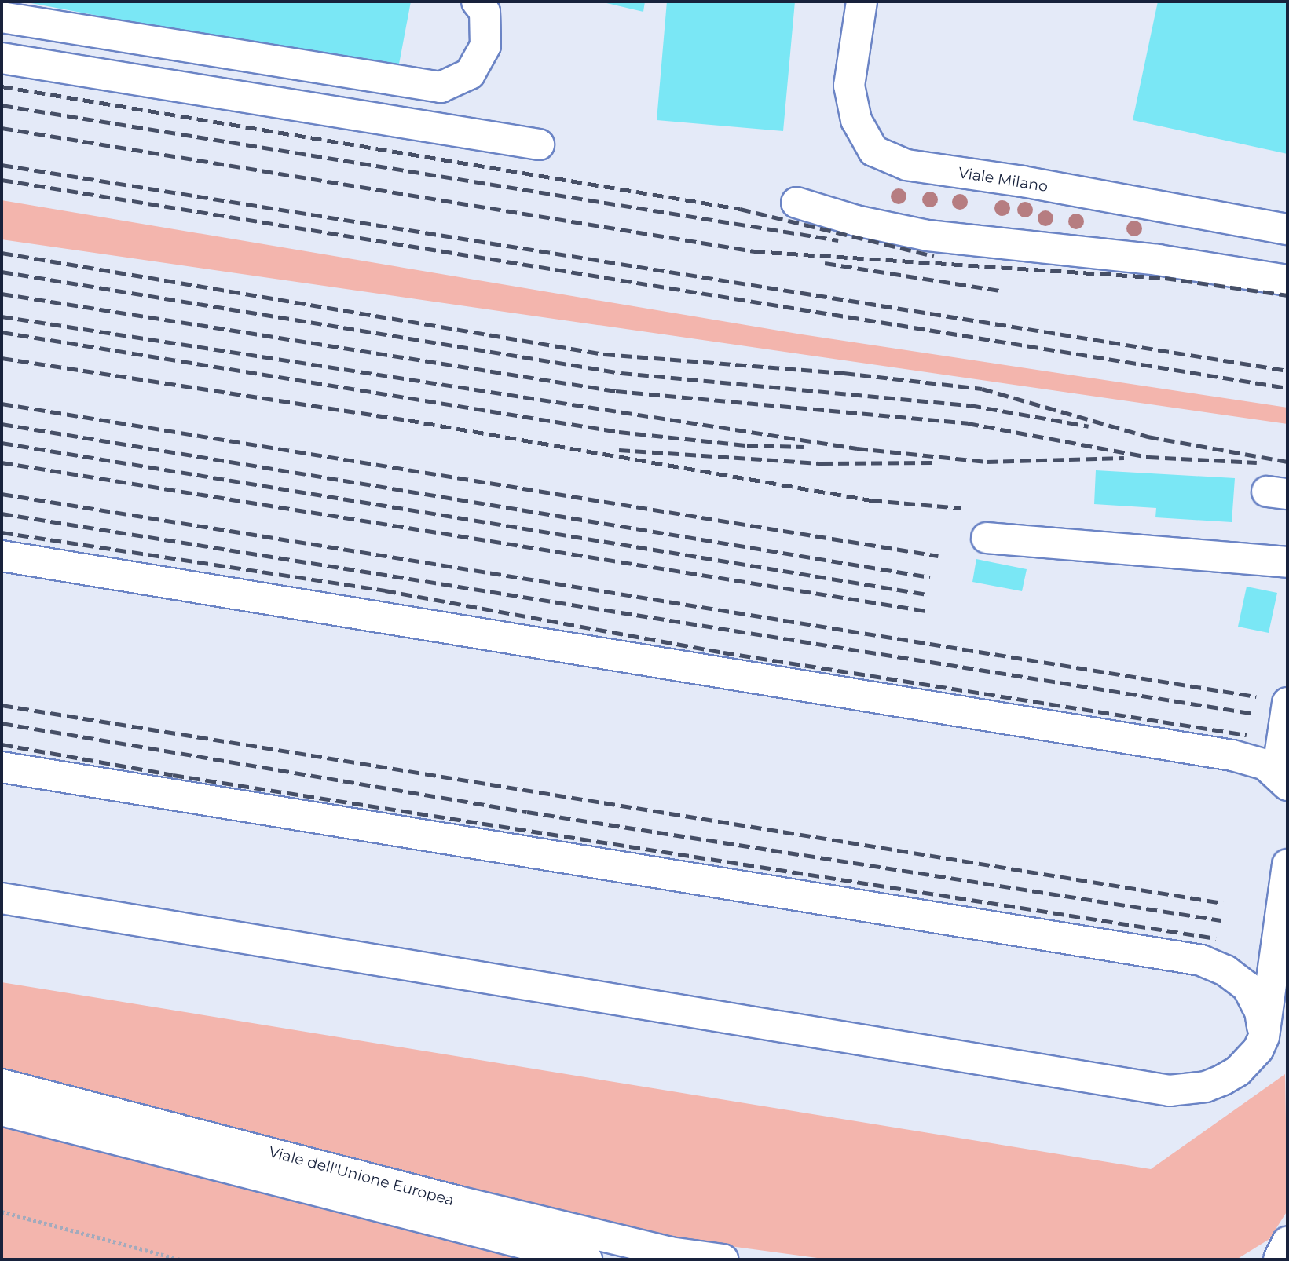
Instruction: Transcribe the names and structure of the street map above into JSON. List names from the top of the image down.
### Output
{
  "streets": {
    "street": ["Viale Milano", "Viale dell'Unione Europea"]
  }
}
